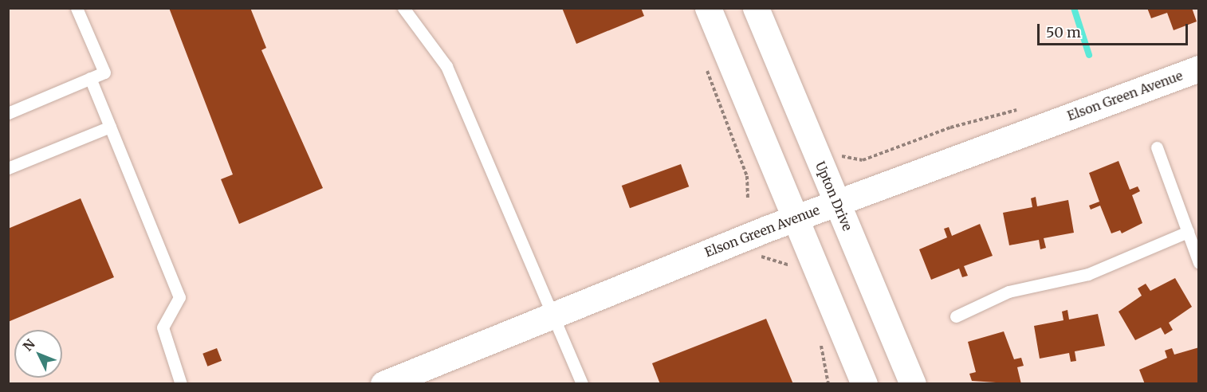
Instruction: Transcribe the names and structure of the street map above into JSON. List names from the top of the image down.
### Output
{
  "streets": {
    "street": ["Elson Green Avenue", "Upton Drive"]
  },
  "crossings": [
    ["Elson Green Avenue", "Upton Drive"]
  ],
  "scale_bar": "50 m",
  "north": "top left"
}
